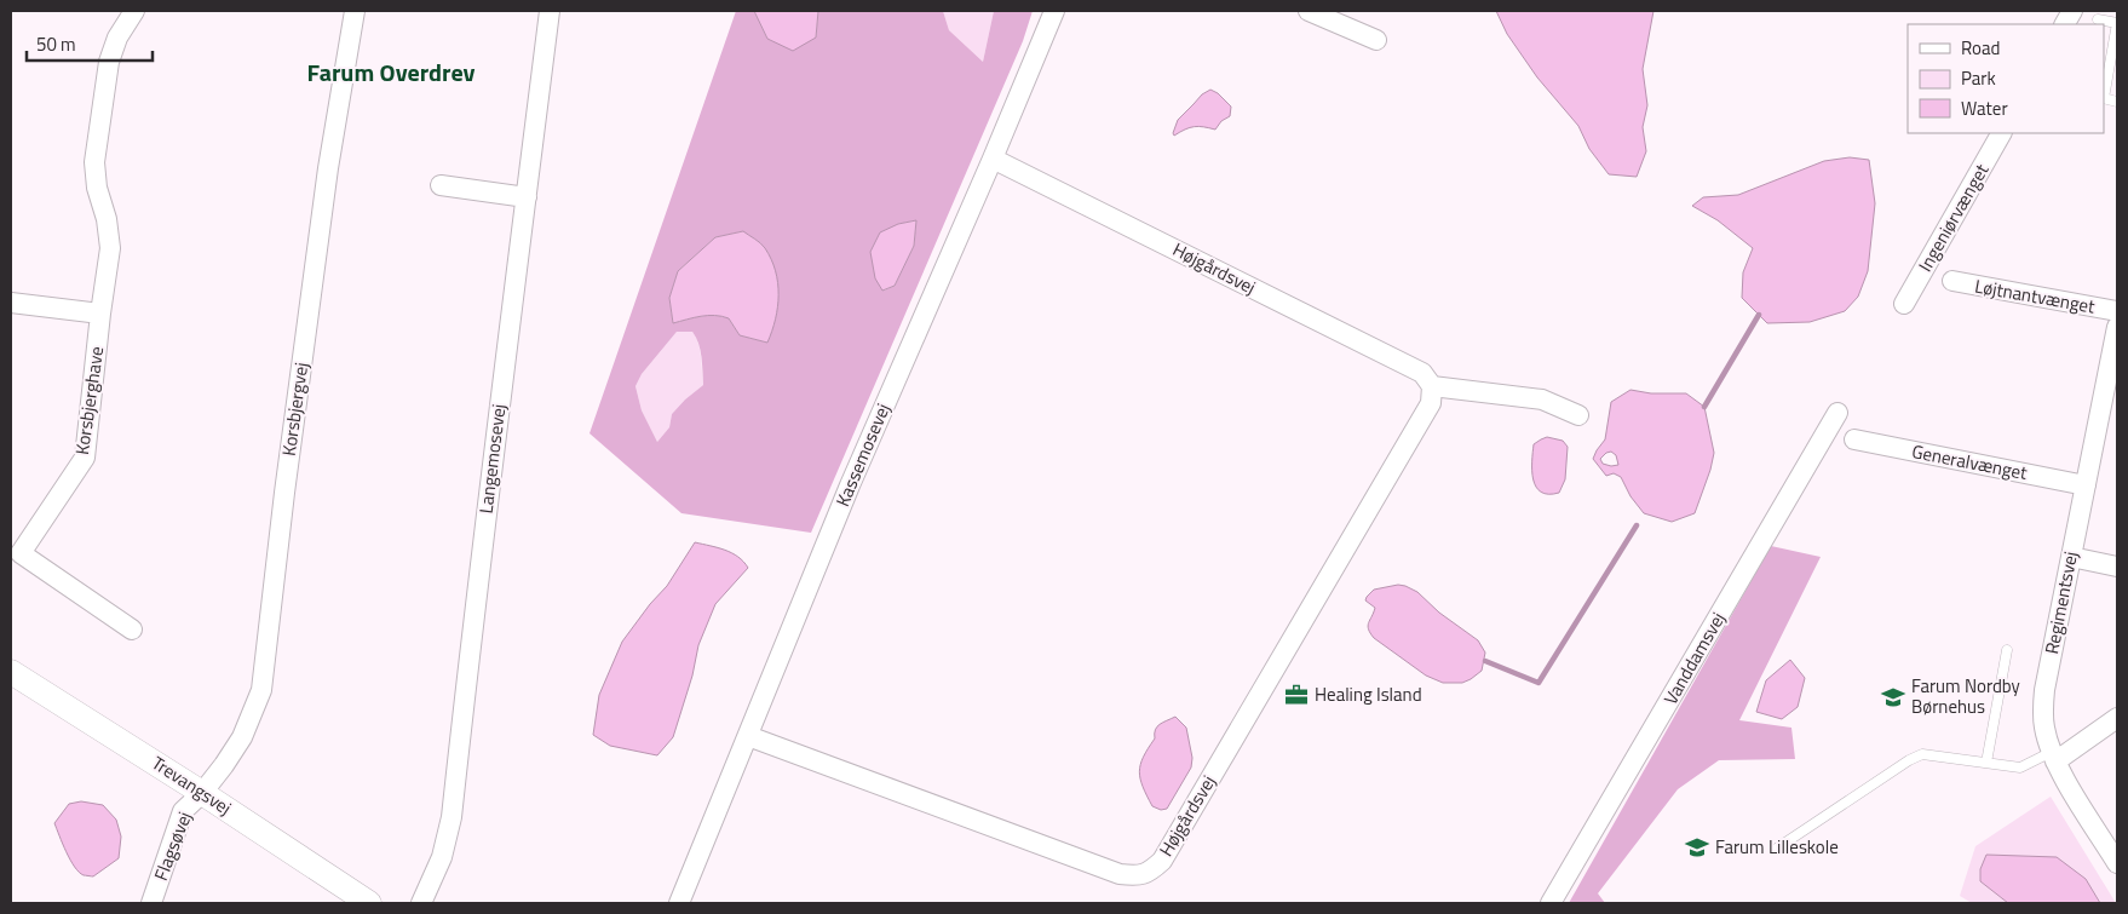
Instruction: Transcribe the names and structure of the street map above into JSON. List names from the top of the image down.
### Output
{
  "streets": {
    "street": [
      "Ingeniørvænget",
      "Højgårdsvej",
      "Løjtnantvænget",
      "Korsbjerghave",
      "Korsbjergvej",
      "Kassemosevej",
      "Langemosevej",
      "Generalvænget",
      "Regimentsvej",
      "Vanddamsvej",
      "Trevangsvej",
      "Flagsøvej"
    ]
  },
  "crossings": [
    ["Højgårdsvej", "Kassemosevej"],
    ["Korsbjergvej", "Trevangsvej"],
    ["Korsbjergvej", "Flagsøvej"],
    ["Generalvænget", "Regimentsvej"],
    ["Trevangsvej", "Flagsøvej"]
  ],
  "districts": ["Farum Overdrev"],
  "places": {
    "office": ["Healing Island"],
    "school or university": ["Farum Nordby Børnehus", "Farum Lilleskole"]
  },
  "legend": ["Road", "Park", "Water"],
  "scale_bar": "50 m"
}
